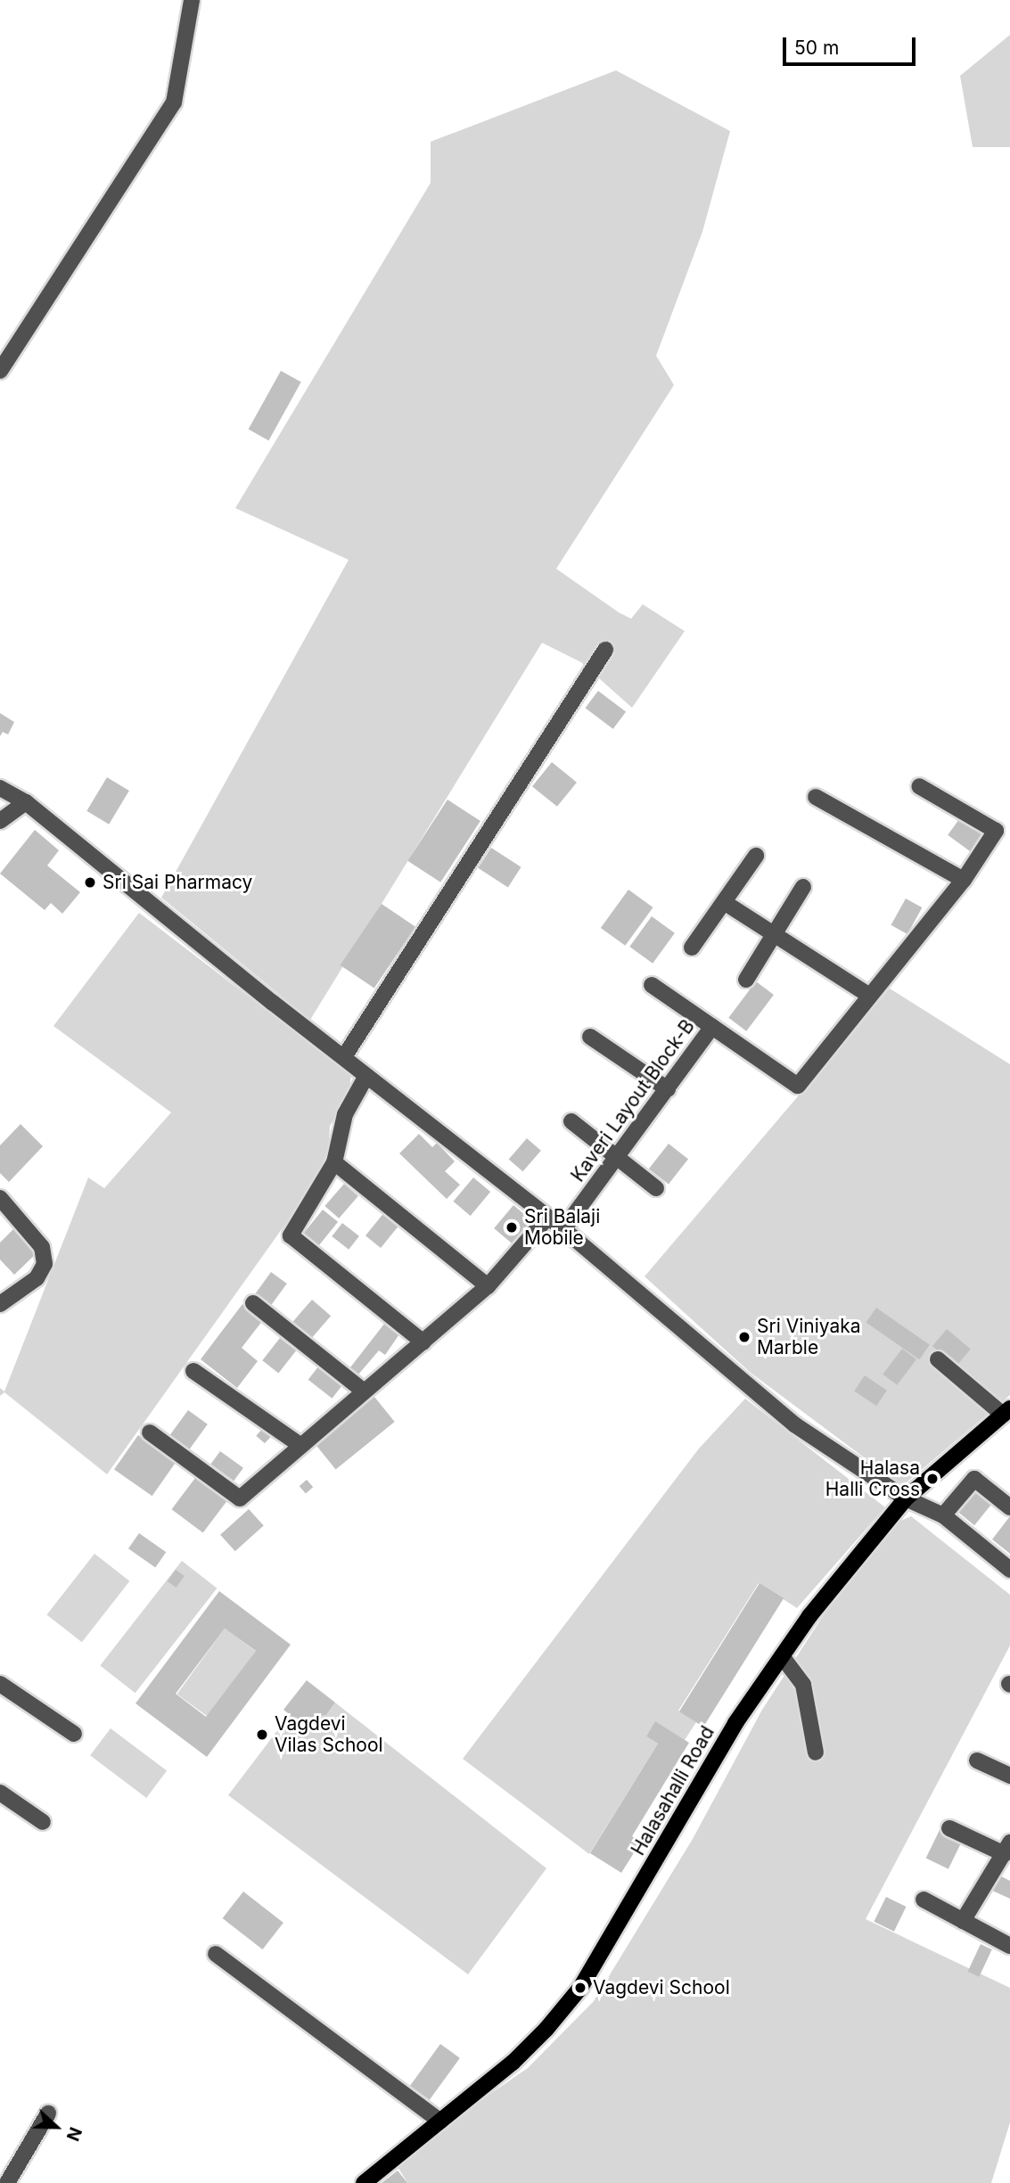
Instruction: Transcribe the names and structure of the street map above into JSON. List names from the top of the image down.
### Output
{
  "streets": {
    "main road": ["Halasahalli Road"],
    "street": ["Kaveri Layout Block-B"]
  },
  "places": [
    "Sri Sai Pharmacy",
    "Sri Balaji Mobile",
    "Sri Viniyaka Marble",
    "Halasa Halli Cross",
    "Vagdevi Vilas School",
    "Vagdevi School"
  ],
  "scale_bar": "50 m",
  "north": "right"
}
